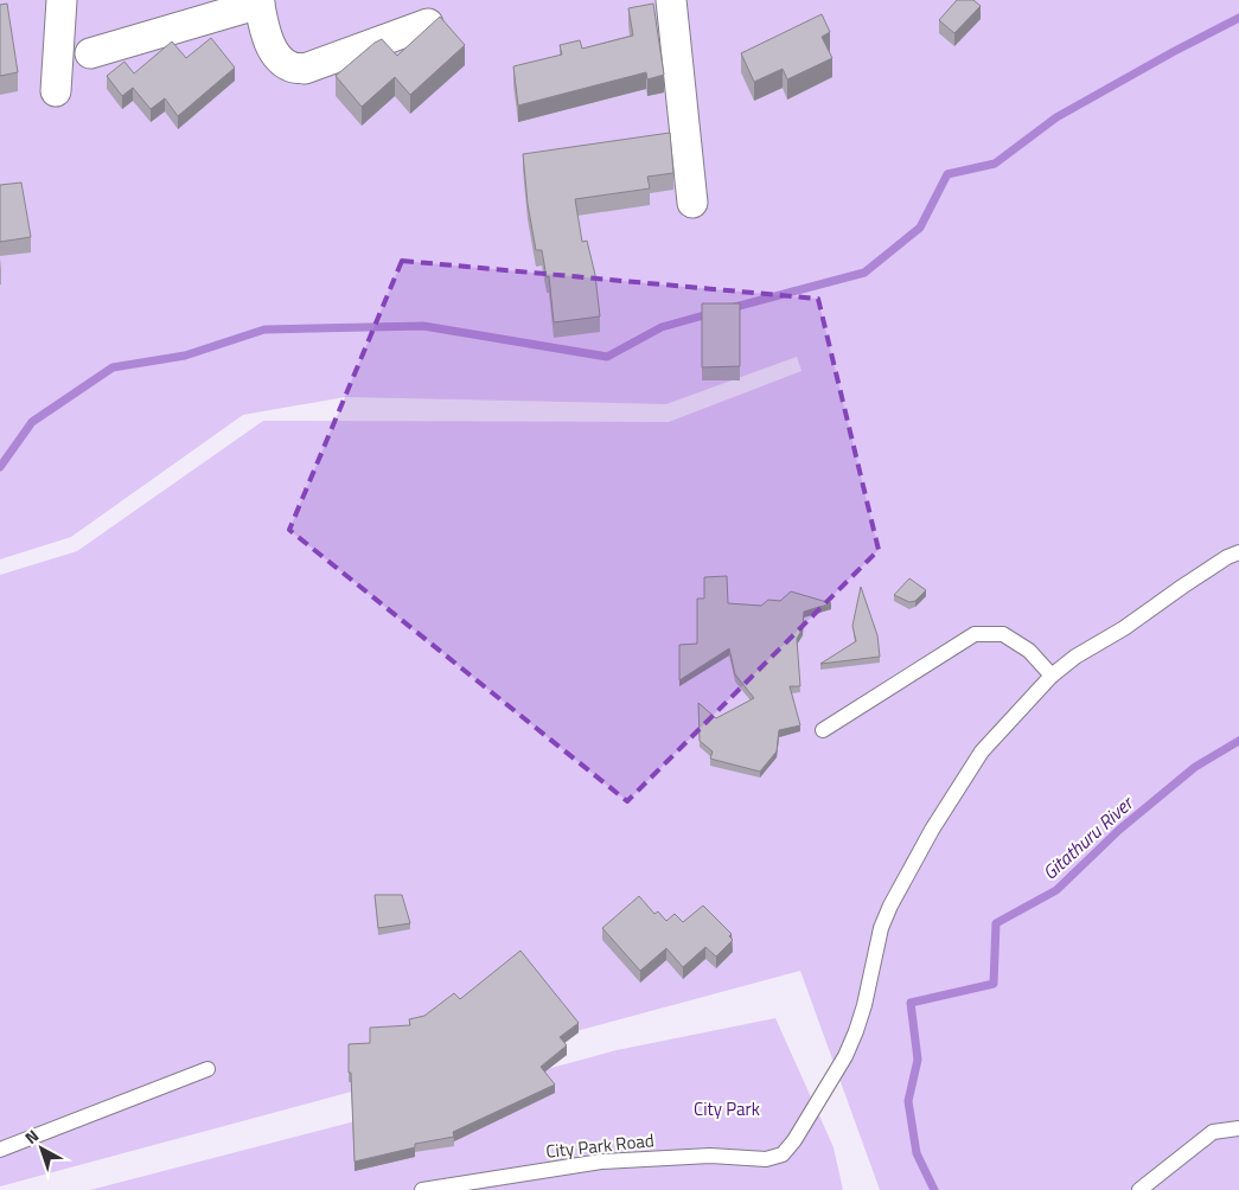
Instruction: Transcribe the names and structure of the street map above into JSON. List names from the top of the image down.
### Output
{
  "streets": {
    "lane": ["City Park Road"]
  },
  "water": ["Gitathuru River"],
  "parks": ["City Park"],
  "north": "top left"
}
